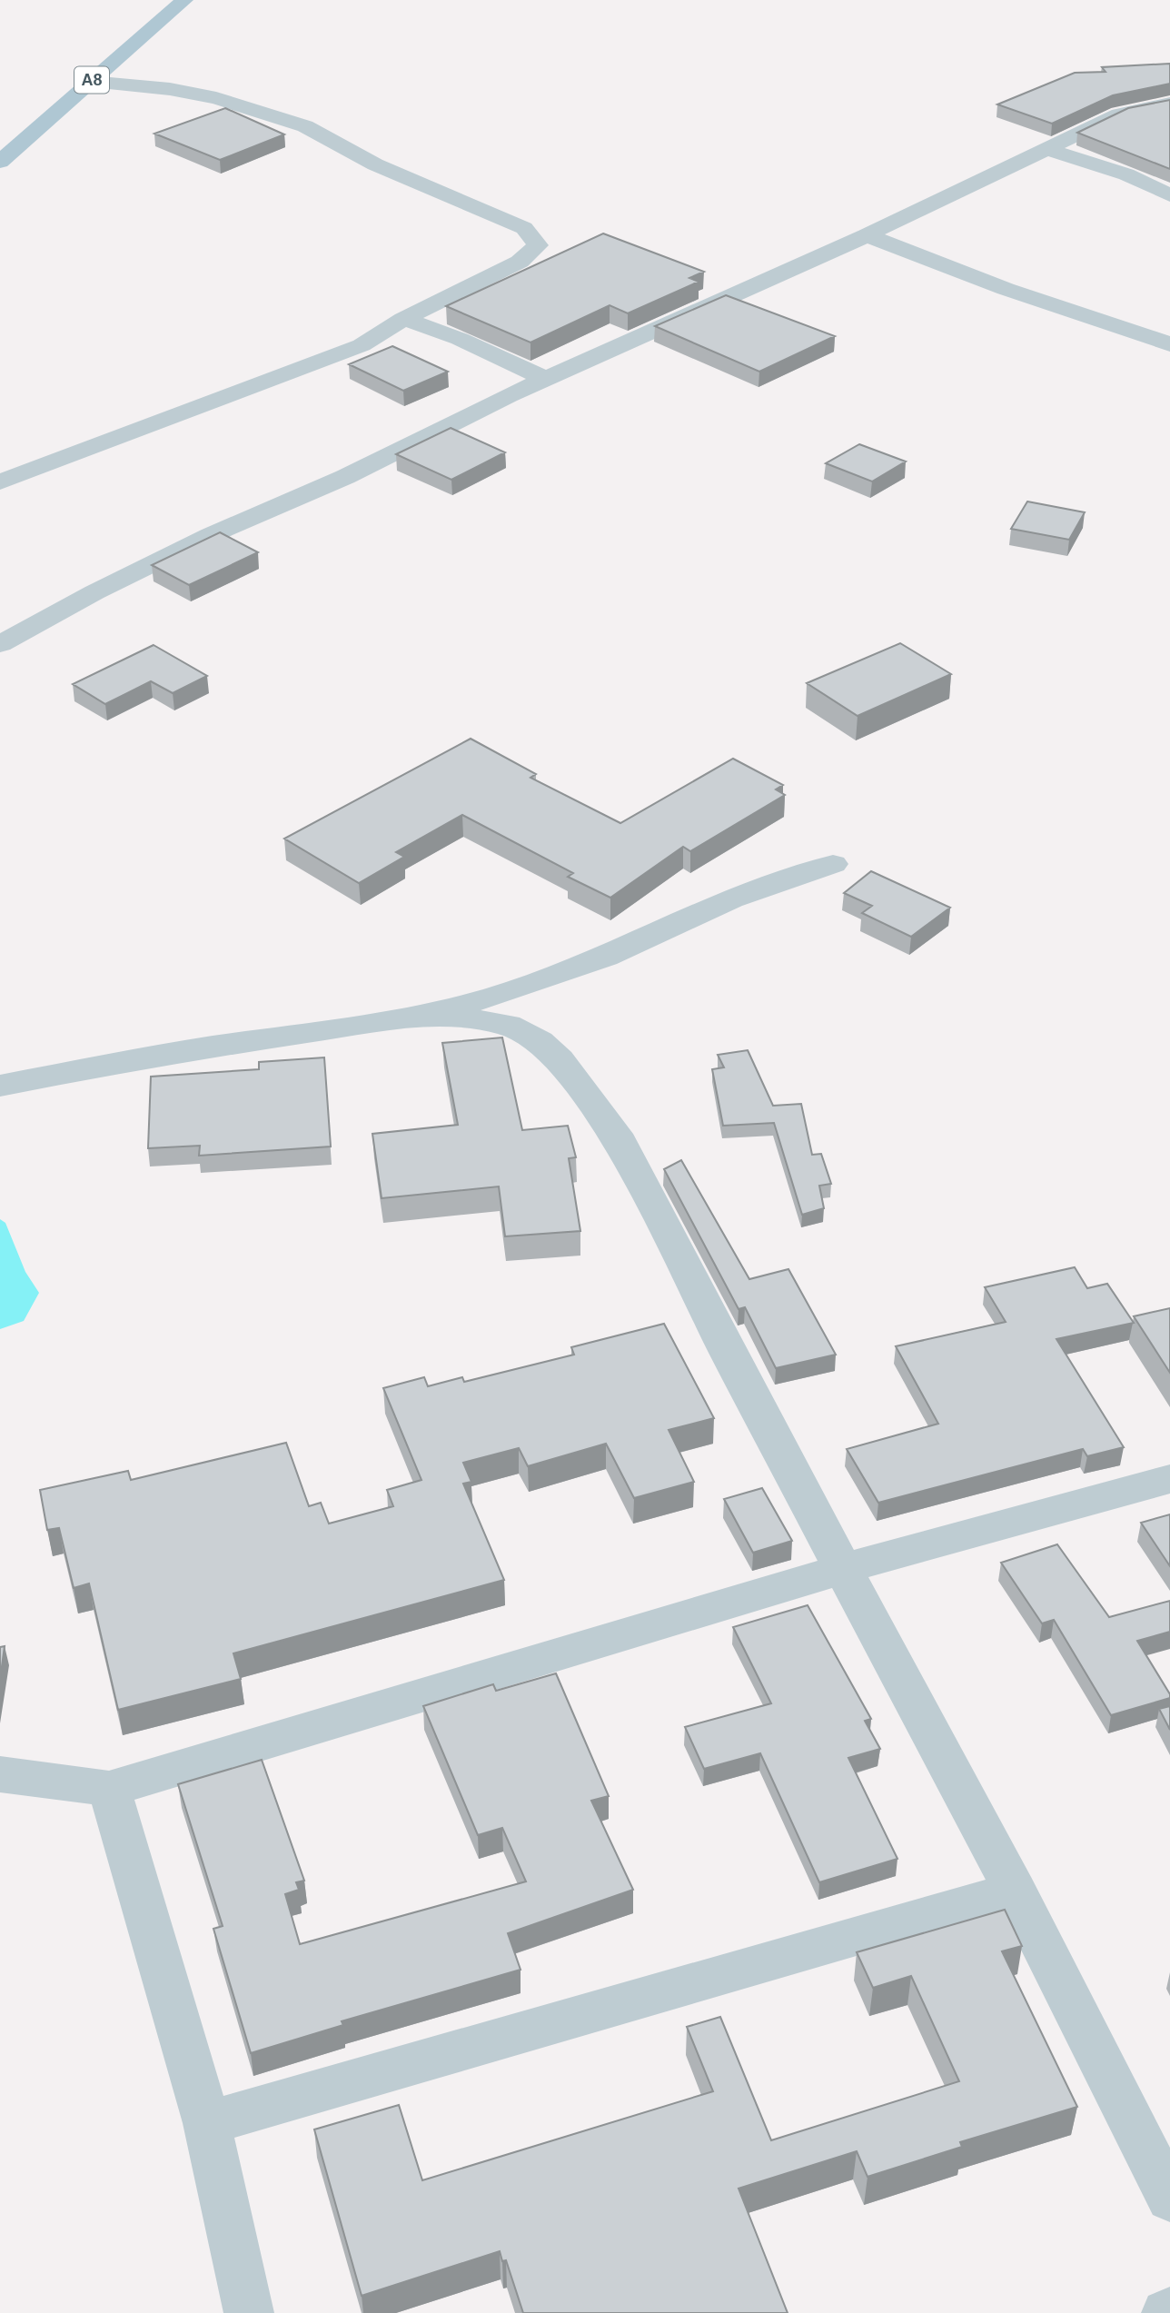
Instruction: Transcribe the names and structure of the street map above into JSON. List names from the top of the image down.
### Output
{
  "streets": {
    "main road": ["A8"]
  }
}
